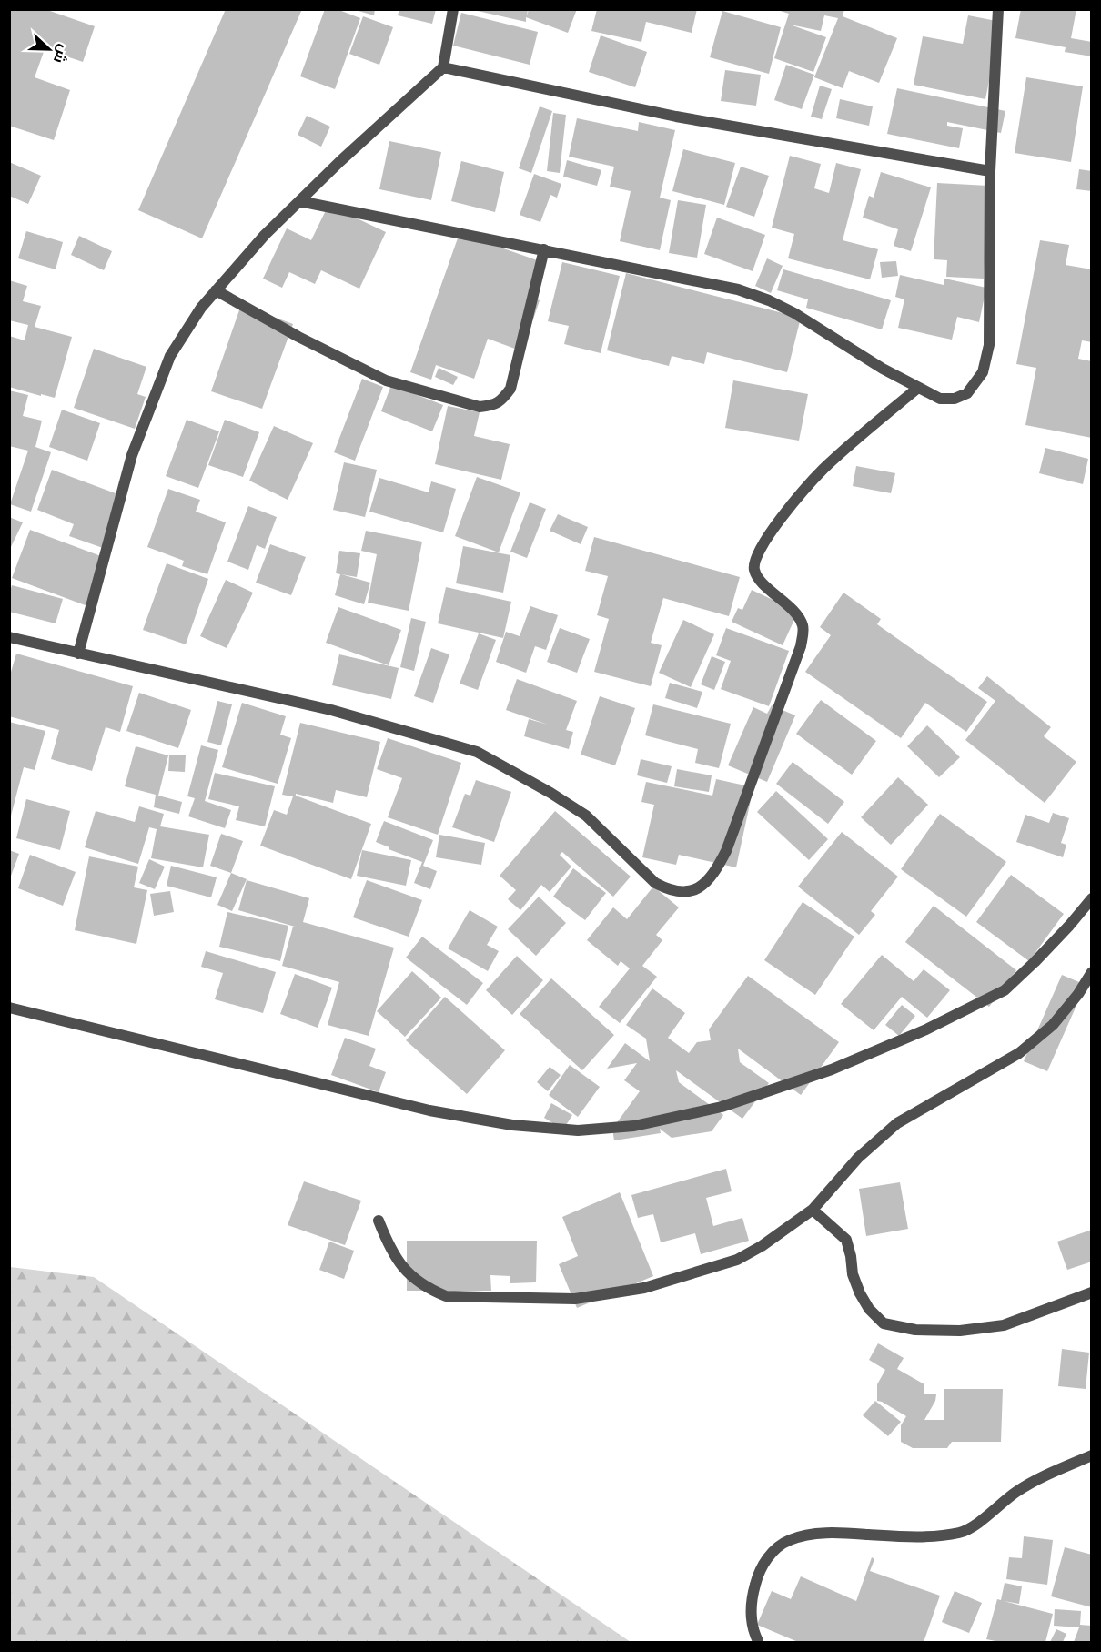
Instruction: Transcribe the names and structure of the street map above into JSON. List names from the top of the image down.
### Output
{
  "north": "right"
}
